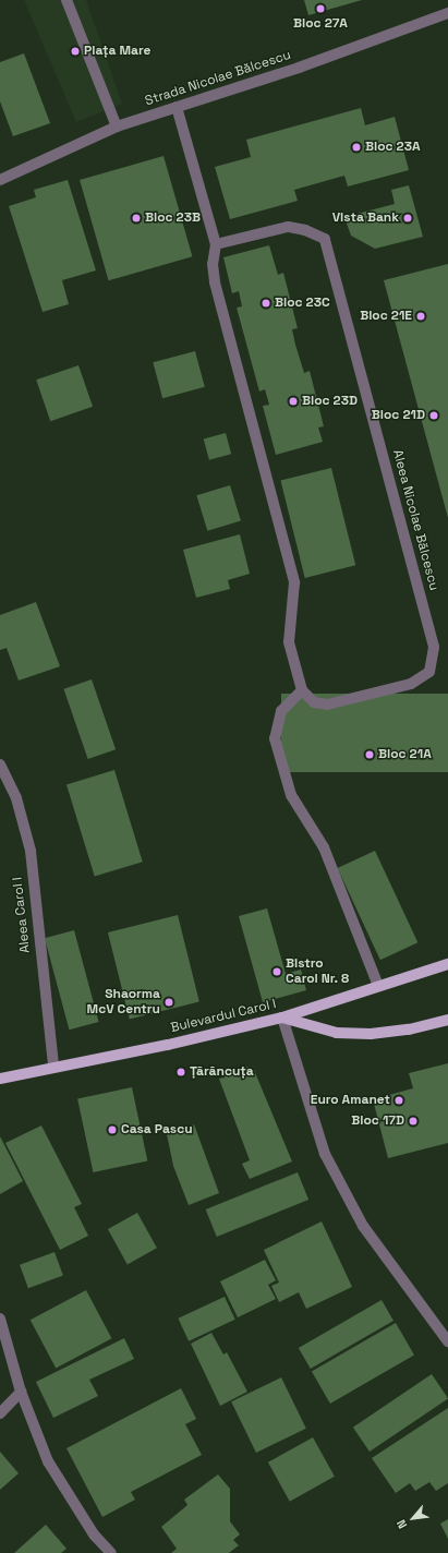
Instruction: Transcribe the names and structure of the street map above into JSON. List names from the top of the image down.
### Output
{
  "streets": {
    "main road": ["Bulevardul Carol I"],
    "street": ["Strada Nicolae Bălcescu", "Aleea Nicolae Bălcescu", "Aleea Carol I"]
  },
  "crossings": [
    ["Aleea Carol I", "Bulevardul Carol I"]
  ],
  "places": [
    "Bloc 27A",
    "Piața Mare",
    "Bloc 23A",
    "Bloc 23B",
    "Vista Bank",
    "Bloc 23C",
    "Bloc 21E",
    "Bloc 23D",
    "Bloc 21D",
    "Bloc 21A",
    "Bistro Carol Nr. 8",
    "Shaorma McV Centru",
    "Țărăncuța",
    "Euro Amanet",
    "Bloc 17D",
    "Casa Pascu"
  ],
  "north": "bottom left"
}
